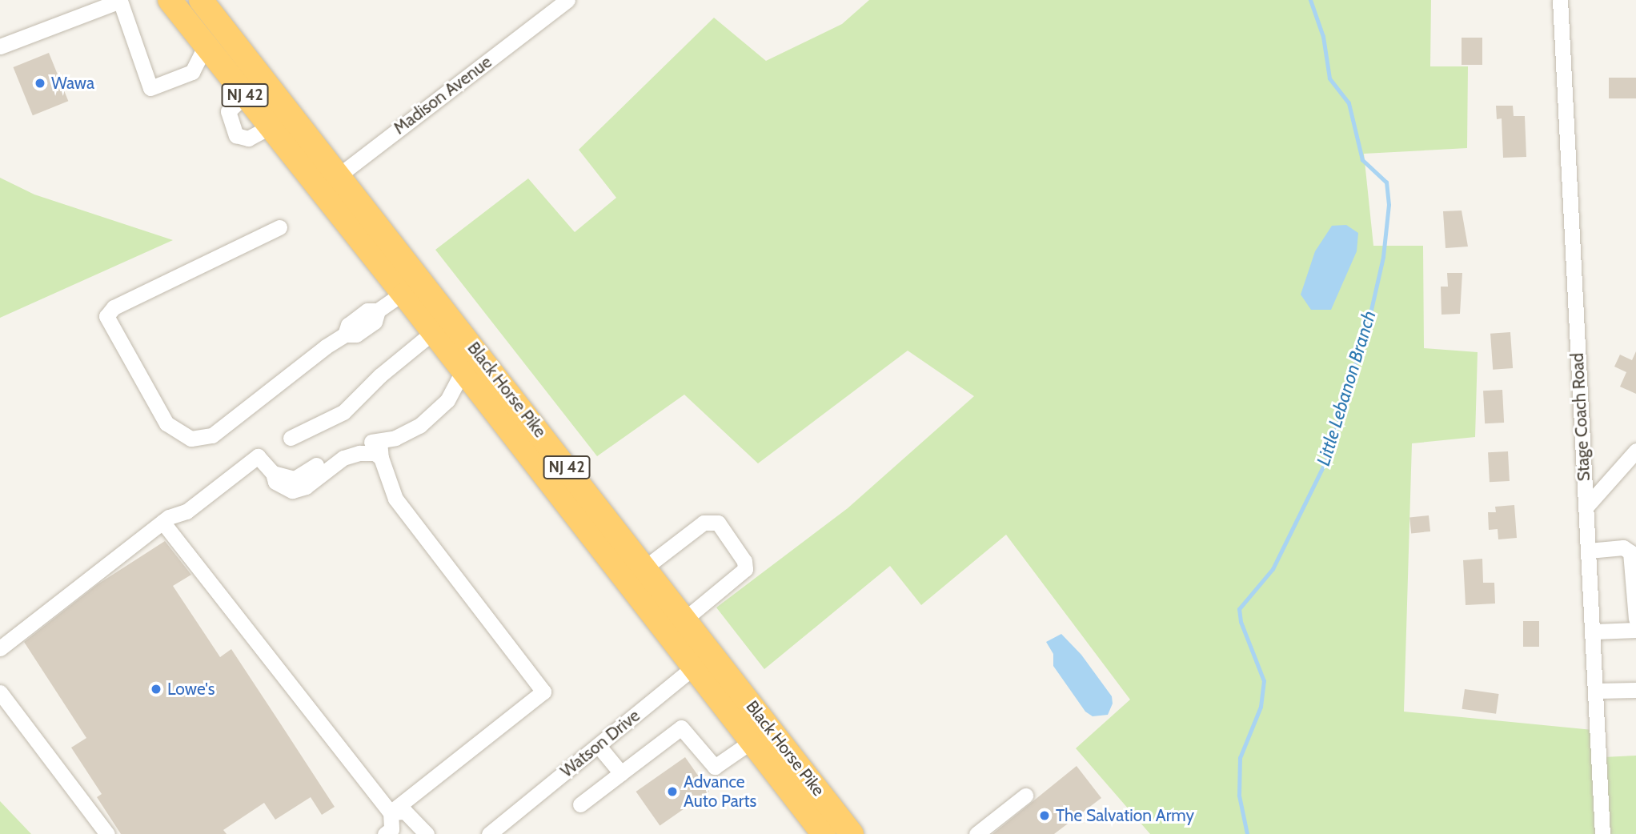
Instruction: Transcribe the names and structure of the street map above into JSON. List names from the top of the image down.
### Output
{
  "streets": {
    "highway": ["NJ 42", "Black Horse Pike"],
    "street": ["Madison Avenue", "Stage Coach Road", "Watson Drive"]
  },
  "crossings": [
    ["Madison Avenue", "Black Horse Pike"],
    ["Black Horse Pike", "Watson Drive"]
  ],
  "water": ["Little Lebanon Branch"],
  "places": [
    "Wawa",
    "Lowe's",
    "Advance Auto Parts",
    "The Salvation Army"
  ]
}
